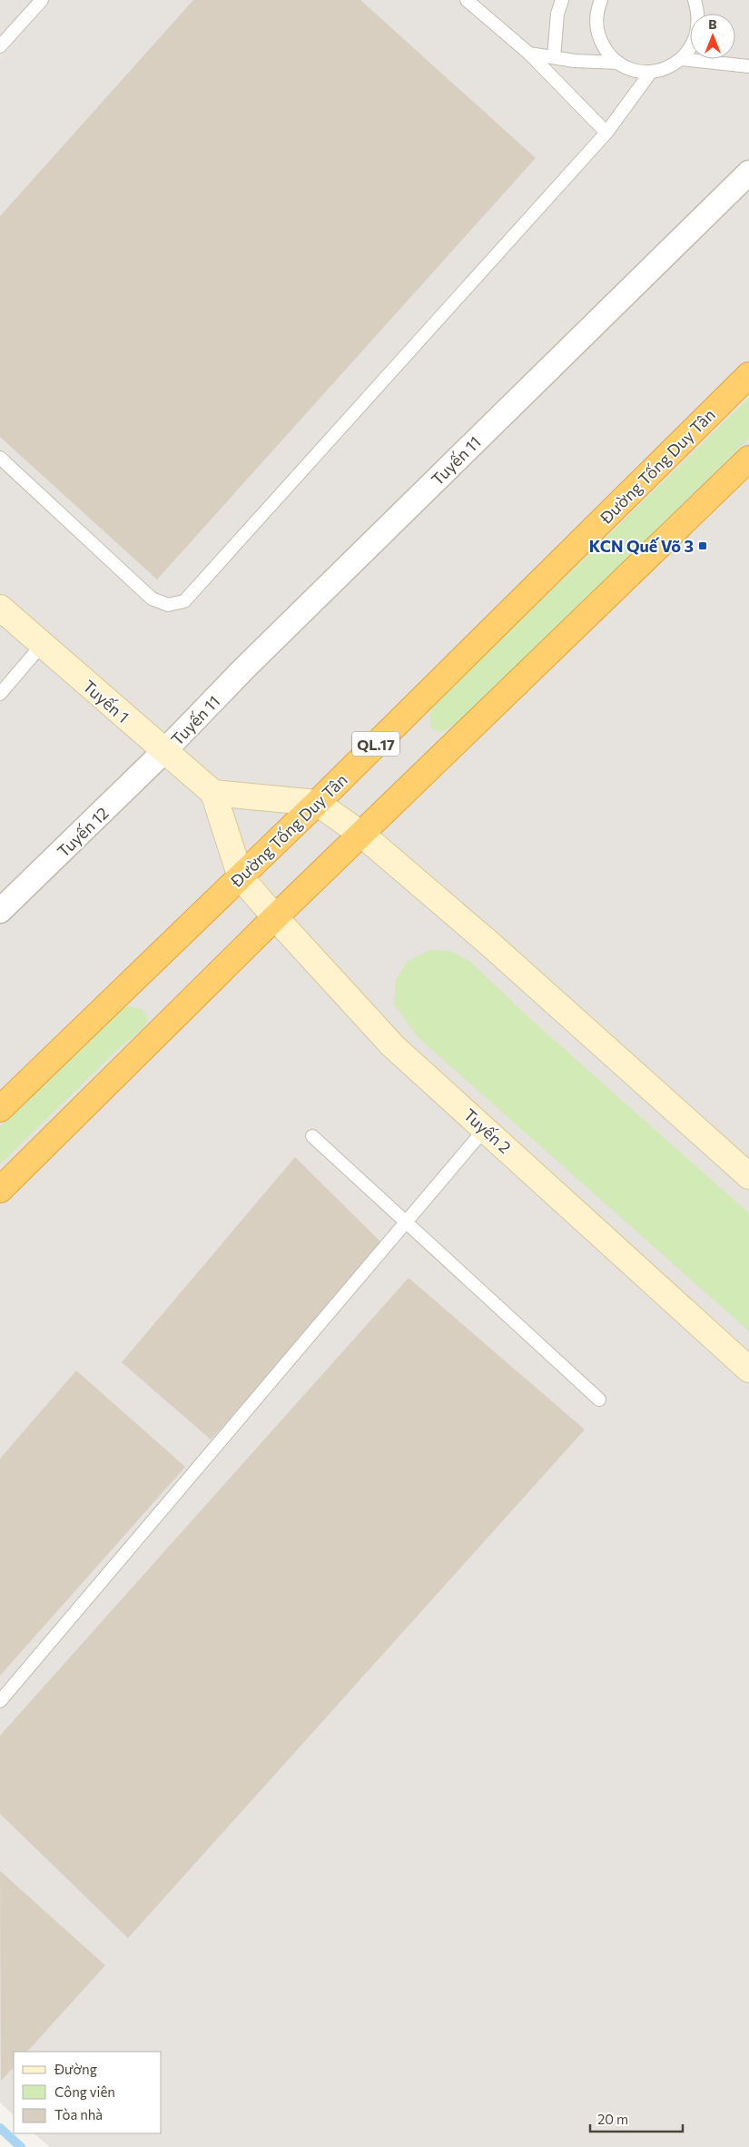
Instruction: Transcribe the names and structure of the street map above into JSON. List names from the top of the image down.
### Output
{
  "streets": {
    "highway": ["Đường Tống Duy Tân", "QL.17"],
    "main road": ["Tuyến 1", "Tuyến 2"],
    "street": ["Tuyến 11", "Tuyến 12"]
  },
  "crossings": [
    ["Tuyến 11", "Tuyến 1"],
    ["Tuyến 11", "Tuyến 12"],
    ["Đường Tống Duy Tân", "Tuyến 2"],
    ["Tuyến 1", "Tuyến 12"]
  ],
  "places": {
    "transit": ["KCN Quế Võ 3"]
  },
  "legend": ["Đường", "Công viên", "Tòa nhà"],
  "scale_bar": "20 m",
  "north": "top"
}
